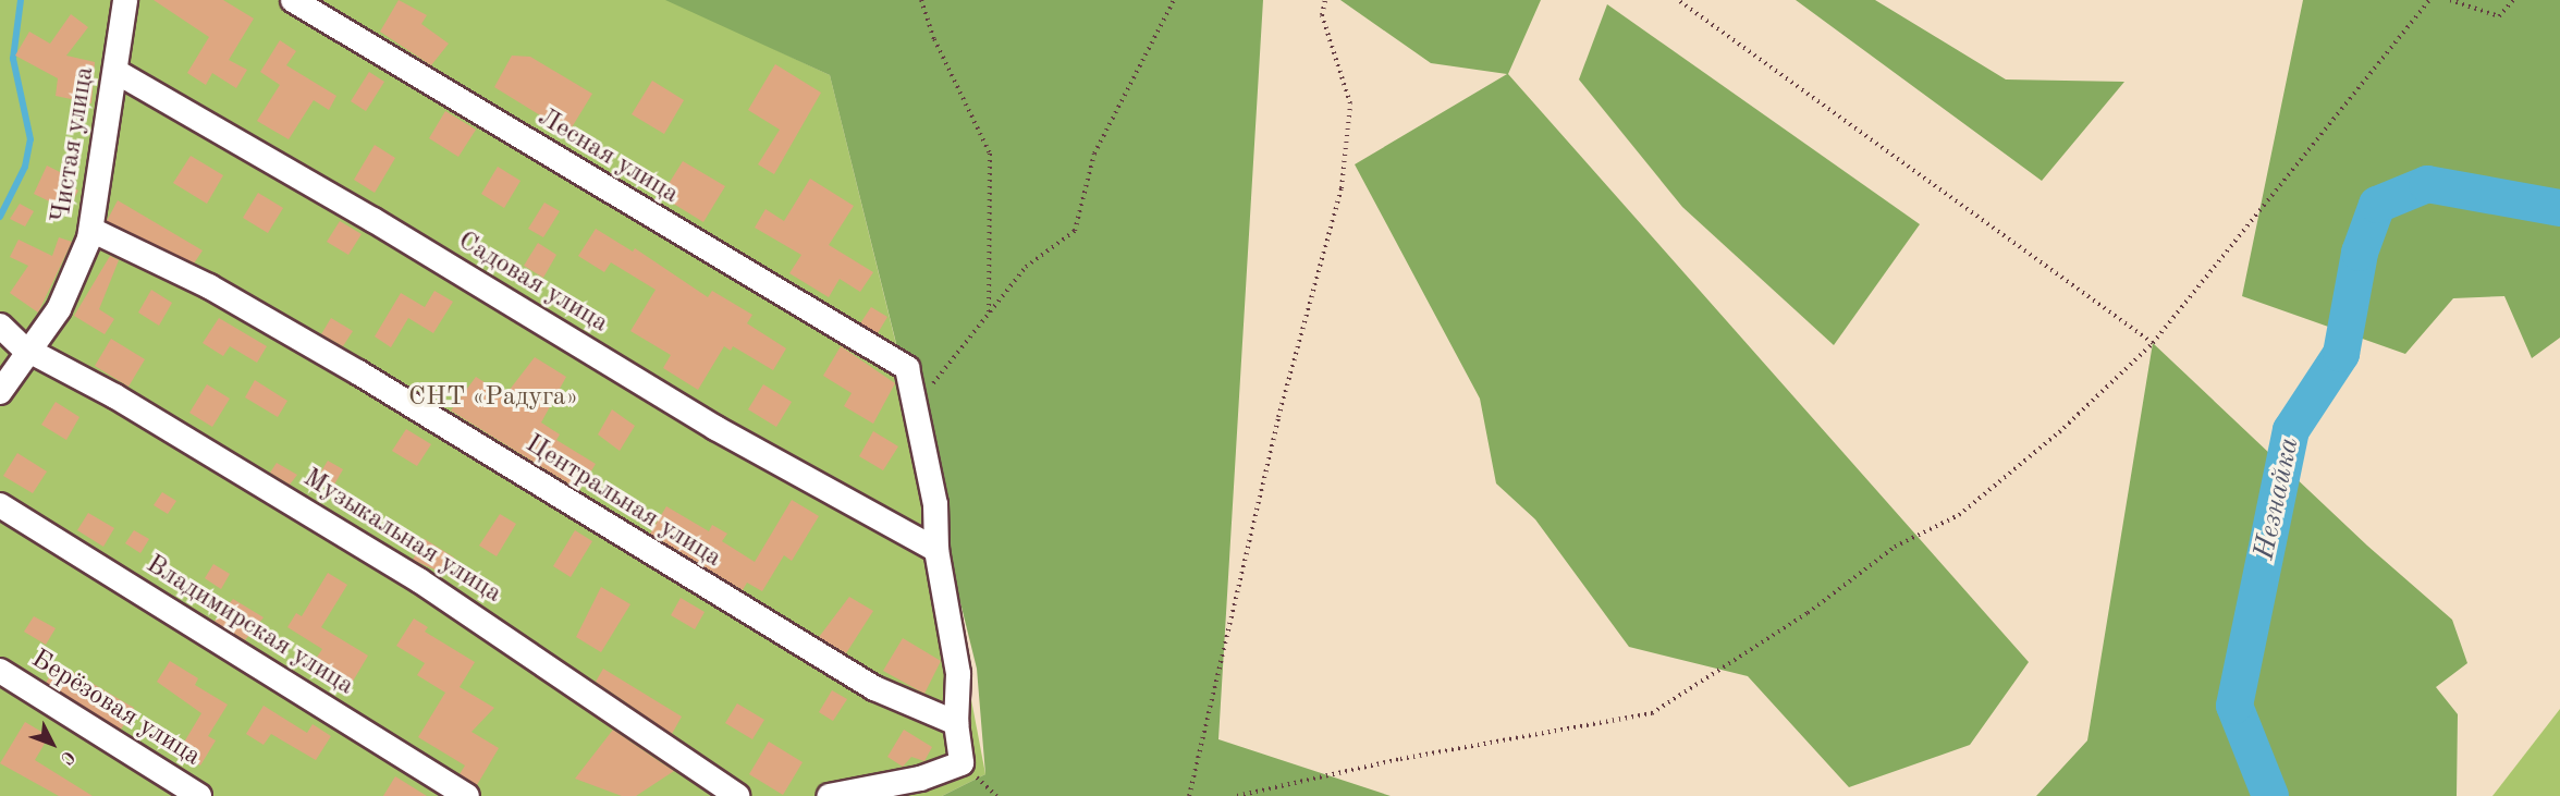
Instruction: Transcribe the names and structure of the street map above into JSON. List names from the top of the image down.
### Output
{
  "streets": {
    "street": [
      "Чистая улица",
      "Лесная улица",
      "Садовая улица",
      "Центральная улица",
      "Музыкальная улица",
      "Владимирская улица",
      "Берёзовая улица"
    ]
  },
  "crossings": [
    ["Чистая улица", "Садовая улица"],
    ["Чистая улица", "Центральная улица"],
    ["Чистая улица", "Музыкальная улица"]
  ],
  "water": ["Незнайка"],
  "parks": ["СНТ «Радуга»"],
  "north": "bottom right"
}
